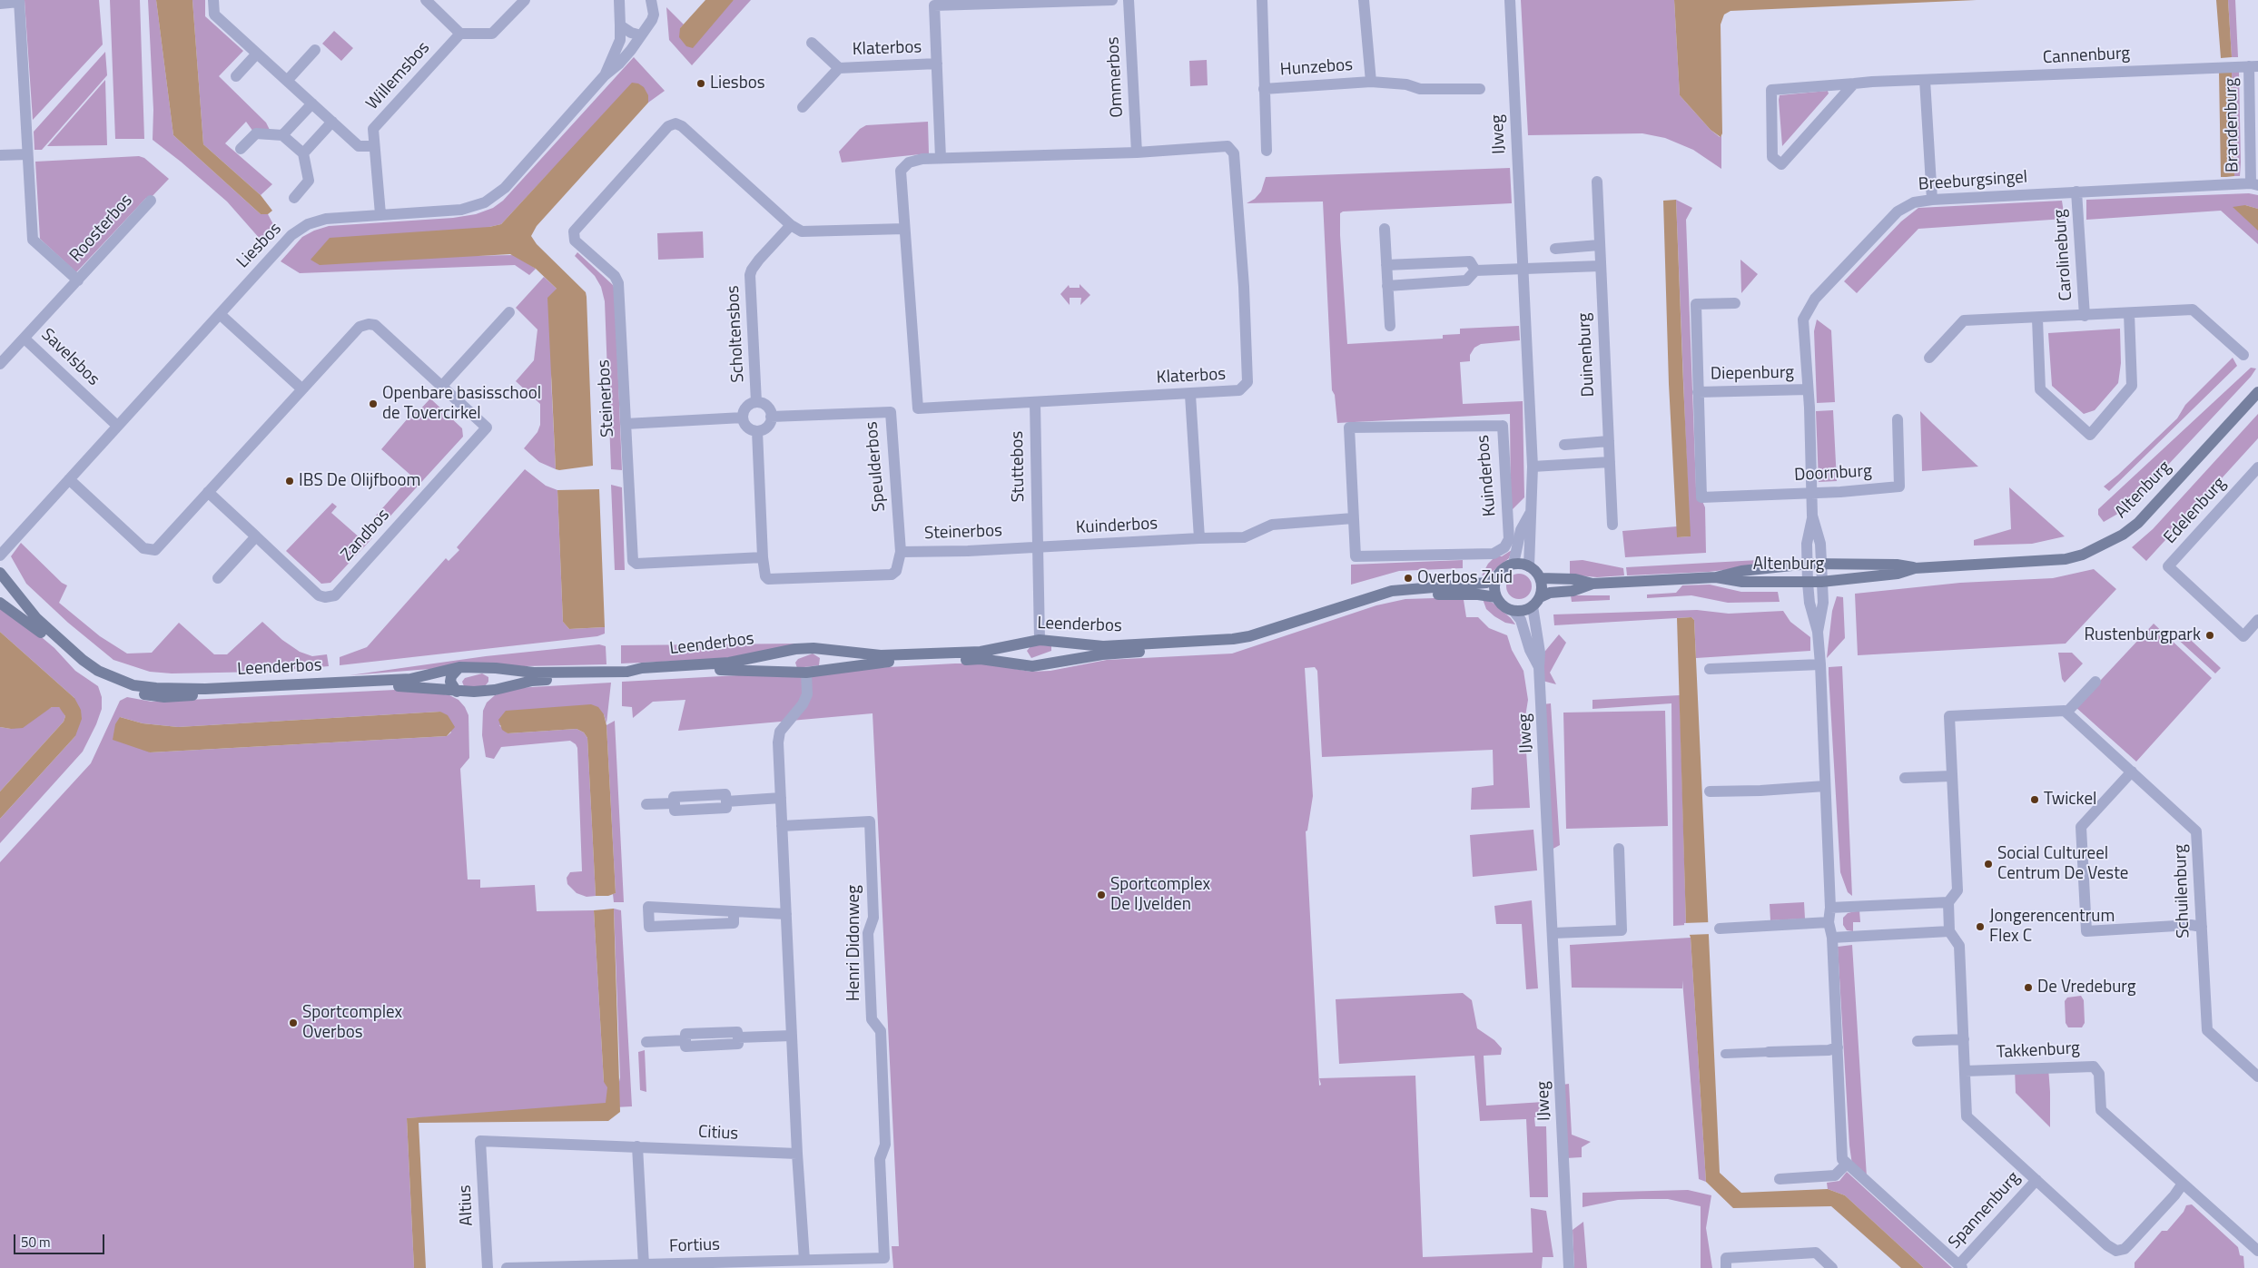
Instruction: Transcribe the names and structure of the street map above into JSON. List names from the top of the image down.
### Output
{
  "streets": {
    "main road": ["Altenburg", "Leenderbos"],
    "street": [
      "Klaterbos",
      "Cannenburg",
      "Hunzebos",
      "Willemsbos",
      "Ommerbos",
      "Brandenburg",
      "IJweg",
      "Breeburgsingel",
      "Roosterbos",
      "Liesbos",
      "Carolineburg",
      "Scholtensbos",
      "Duinenburg",
      "Savelsbos",
      "Diepenburg",
      "Steinerbos",
      "Speulderbos",
      "Stuttebos",
      "Doornburg",
      "Kuinderbos",
      "Edelenburg",
      "Zandbos",
      "Schuilenburg",
      "Henri Didonweg",
      "Takkenburg",
      "Citius",
      "Altius",
      "Spannenburg",
      "Fortius"
    ]
  },
  "crossings": [
    ["Klaterbos", "Ommerbos"],
    ["Klaterbos", "Steinerbos"],
    ["Klaterbos", "Stuttebos"],
    ["Cannenburg", "Brandenburg"],
    ["Willemsbos", "Liesbos"],
    ["Brandenburg", "Breeburgsingel"],
    ["IJweg", "Altenburg"],
    ["IJweg", "Leenderbos"],
    ["Breeburgsingel", "Carolineburg"],
    ["Breeburgsingel", "Diepenburg"],
    ["Breeburgsingel", "Doornburg"],
    ["Breeburgsingel", "Altenburg"],
    ["Roosterbos", "Savelsbos"],
    ["Liesbos", "Savelsbos"],
    ["Liesbos", "Zandbos"],
    ["Scholtensbos", "Steinerbos"],
    ["Scholtensbos", "Speulderbos"],
    ["Diepenburg", "Doornburg"],
    ["Steinerbos", "Speulderbos"],
    ["Steinerbos", "Stuttebos"],
    ["Steinerbos", "Kuinderbos"],
    ["Stuttebos", "Kuinderbos"],
    ["Stuttebos", "Leenderbos"],
    ["Altenburg", "Leenderbos"],
    ["Henri Didonweg", "Fortius"],
    ["Takkenburg", "Spannenburg"],
    ["Citius", "Altius"]
  ],
  "places": [
    "Liesbos",
    "Openbare basisschool de Tovercirkel",
    "IBS De Olijfboom",
    "Overbos Zuid",
    "Rustenburgpark",
    "Twickel",
    "Social Cultureel Centrum De Veste",
    "Sportcomplex De IJvelden",
    "Jongerencentrum Flex C",
    "De Vredeburg",
    "Sportcomplex Overbos"
  ],
  "scale_bar": "50 m"
}
